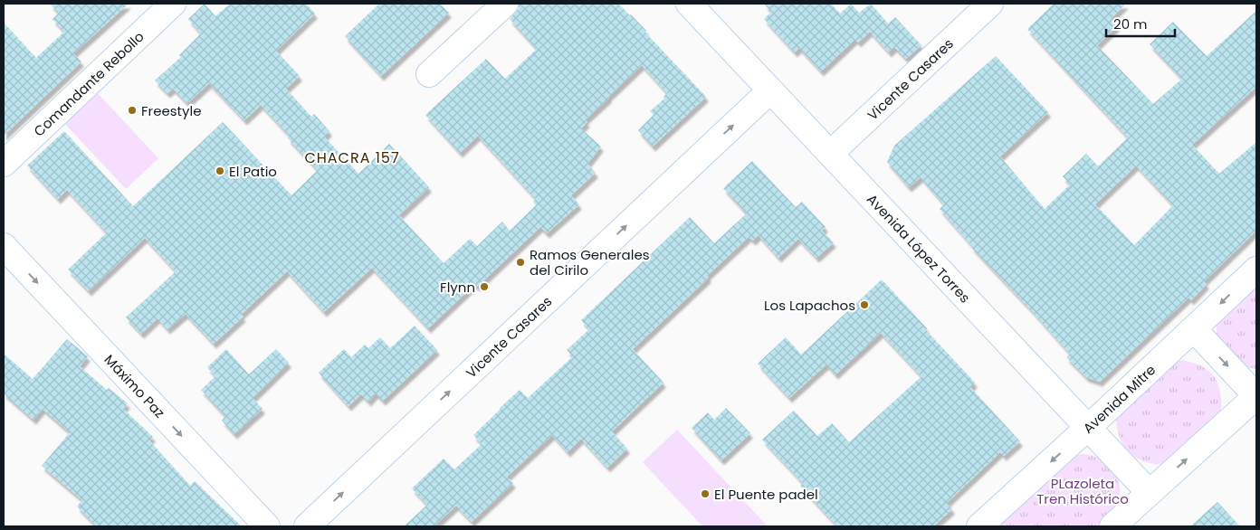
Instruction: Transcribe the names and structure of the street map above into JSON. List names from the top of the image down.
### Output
{
  "streets": {
    "street": [
      "Vicente Casares",
      "Comandante Rebollo",
      "Avenida López Torres",
      "Máximo Paz",
      "Avenida Mitre"
    ]
  },
  "crossings": [
    ["Vicente Casares", "Avenida López Torres"],
    ["Avenida López Torres", "Avenida Mitre"]
  ],
  "one_way": ["Vicente Casares", "Máximo Paz", "Avenida Mitre"],
  "districts": ["CHACRA 157"],
  "parks": ["PLazoleta Tren Histórico"],
  "places": [
    "Freestyle",
    "El Patio",
    "Ramos Generales del Cirilo",
    "Flynn",
    "Los Lapachos",
    "El Puente padel"
  ],
  "scale_bar": "20 m"
}
